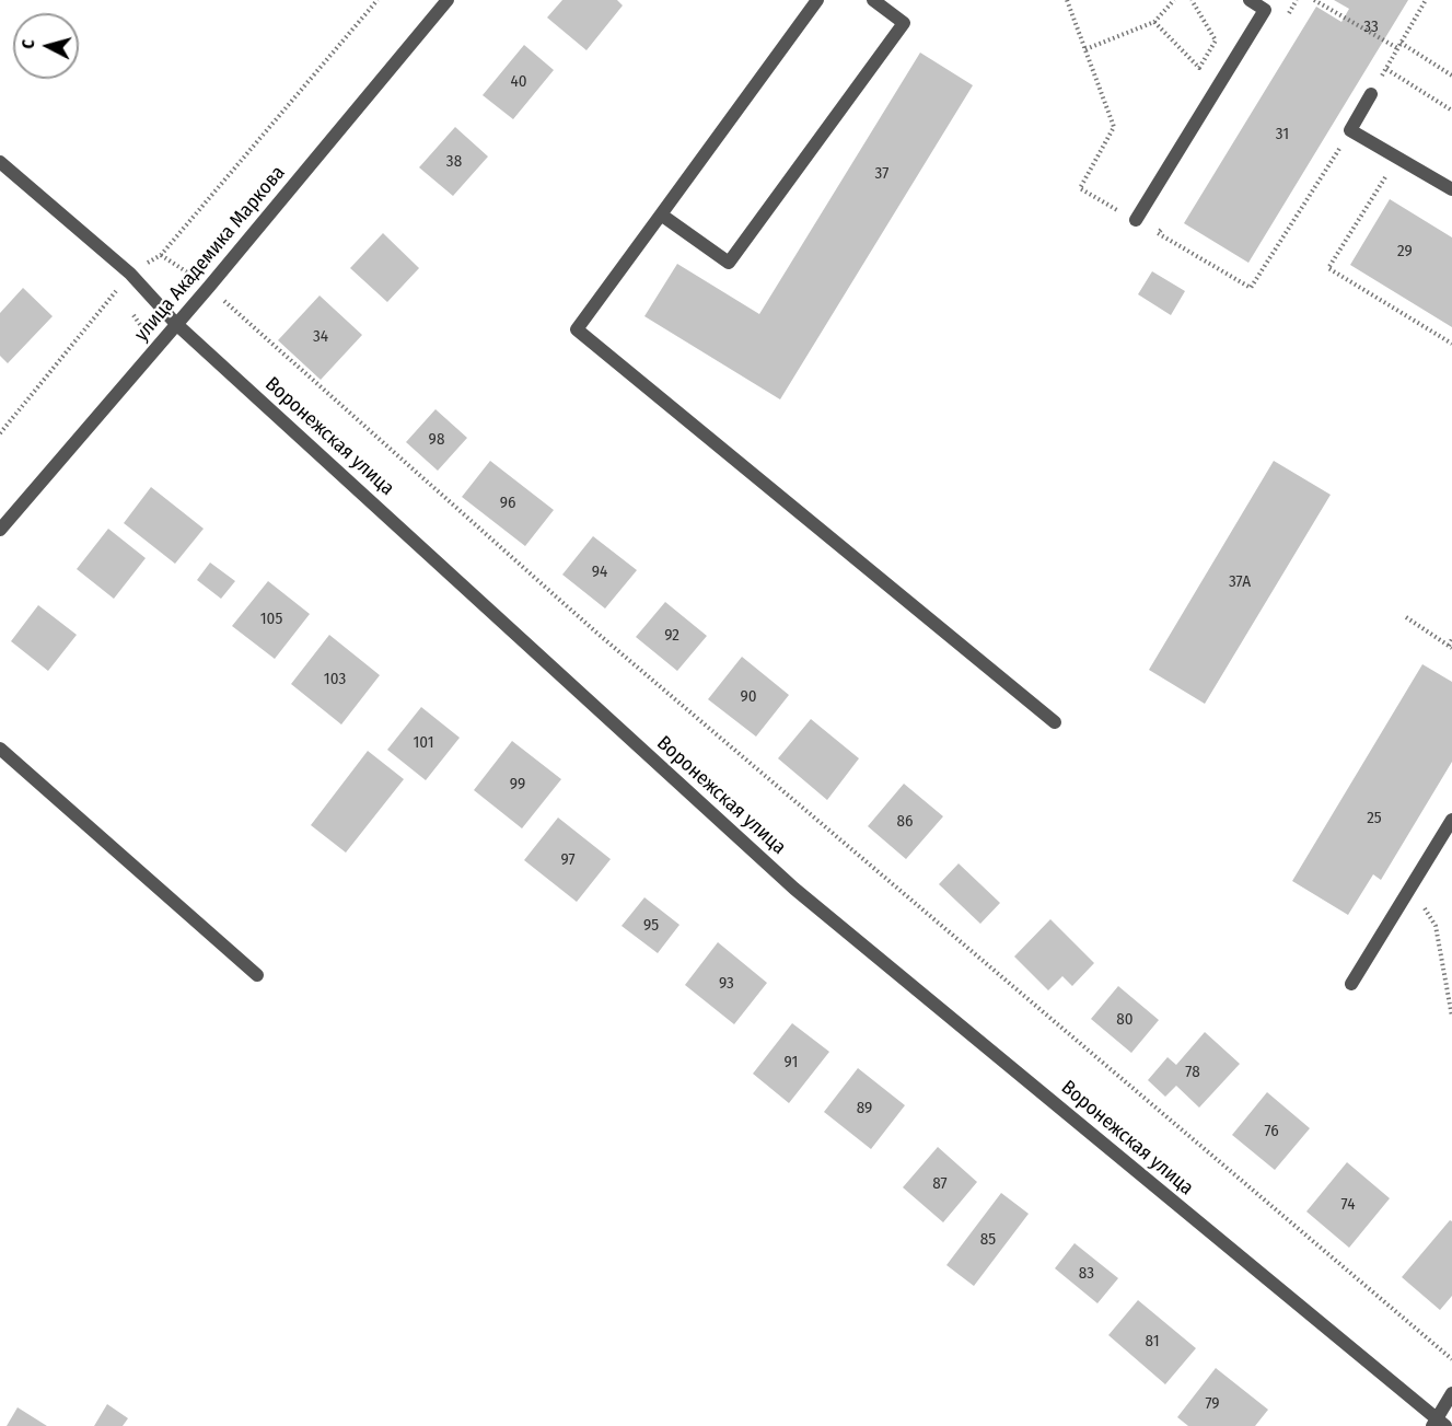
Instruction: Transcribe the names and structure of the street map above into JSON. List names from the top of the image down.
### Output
{
  "streets": {
    "street": ["улица Академика Маркова", "Воронежская улица"]
  },
  "crossings": [
    ["улица Академика Маркова", "Воронежская улица"]
  ],
  "house_numbers": [
    "33",
    "40",
    "31",
    "38",
    "37",
    "29",
    "34",
    "98",
    "96",
    "94",
    "37А",
    "105",
    "92",
    "103",
    "90",
    "101",
    "99",
    "25",
    "86",
    "97",
    "95",
    "93",
    "80",
    "91",
    "78",
    "89",
    "76",
    "87",
    "74",
    "85",
    "83",
    "81",
    "79"
  ],
  "north": "left"
}
